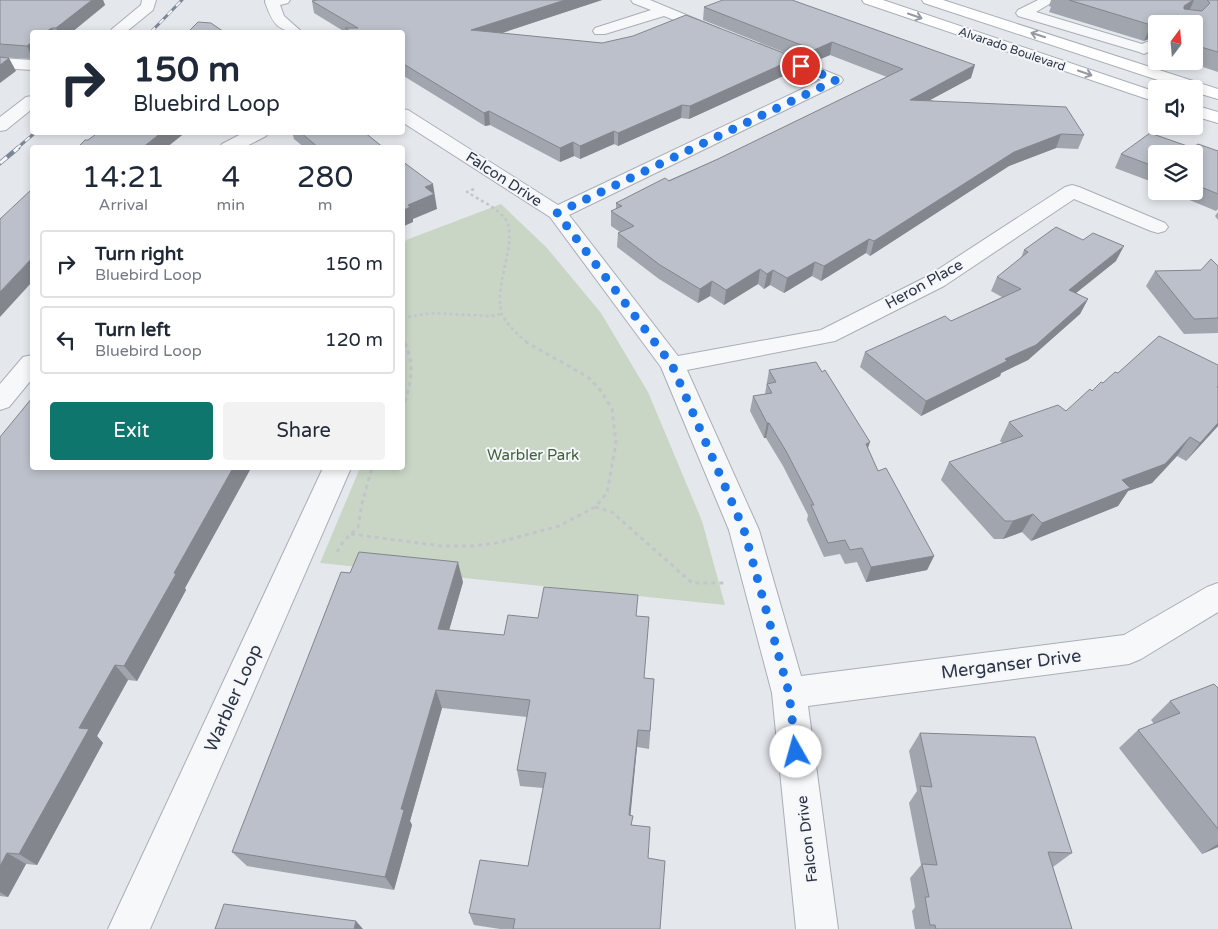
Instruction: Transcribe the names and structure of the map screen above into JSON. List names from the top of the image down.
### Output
{
  "streets": {
    "main road": ["Alvarado Boulevard"],
    "street": [
      "Falcon Drive",
      "Heron Place",
      "Merganser Drive",
      "Warbler Loop"
    ]
  },
  "crossings": [
    ["Falcon Drive", "Heron Place"],
    ["Falcon Drive", "Merganser Drive"]
  ],
  "parks": ["Warbler Park"],
  "north": "top",
  "page": {
    "turn": ["150 m", "Bluebird Loop"],
    "eta": [
      "14:21",
      "Arrival",
      "4",
      "min",
      "280",
      "m"
    ],
    "list": [
      {
        "name": "Turn right",
        "note": "Bluebird Loop",
        "value": "150 m"
      },
      {
        "name": "Turn left",
        "note": "Bluebird Loop",
        "value": "120 m"
      }
    ],
    "buttons": ["Exit", "Share"]
  }
}
